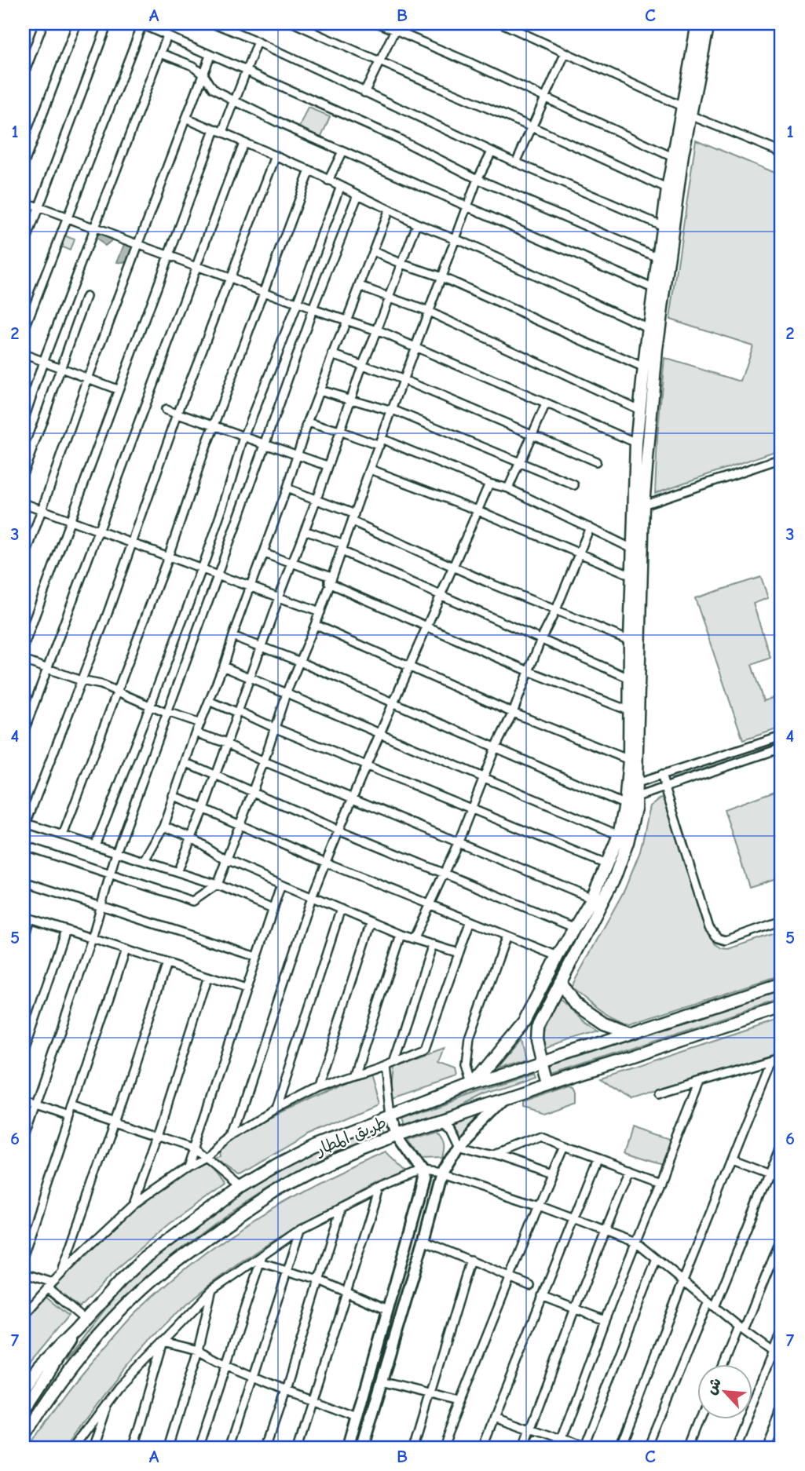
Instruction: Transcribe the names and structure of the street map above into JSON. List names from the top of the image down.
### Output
{
  "streets": {
    "main road": ["طريق المطار"]
  },
  "north": "top left",
  "grid": {
    "columns": ["A", "B", "C"],
    "rows": [
      "1",
      "2",
      "3",
      "4",
      "5",
      "6",
      "7"
    ]
  }
}
